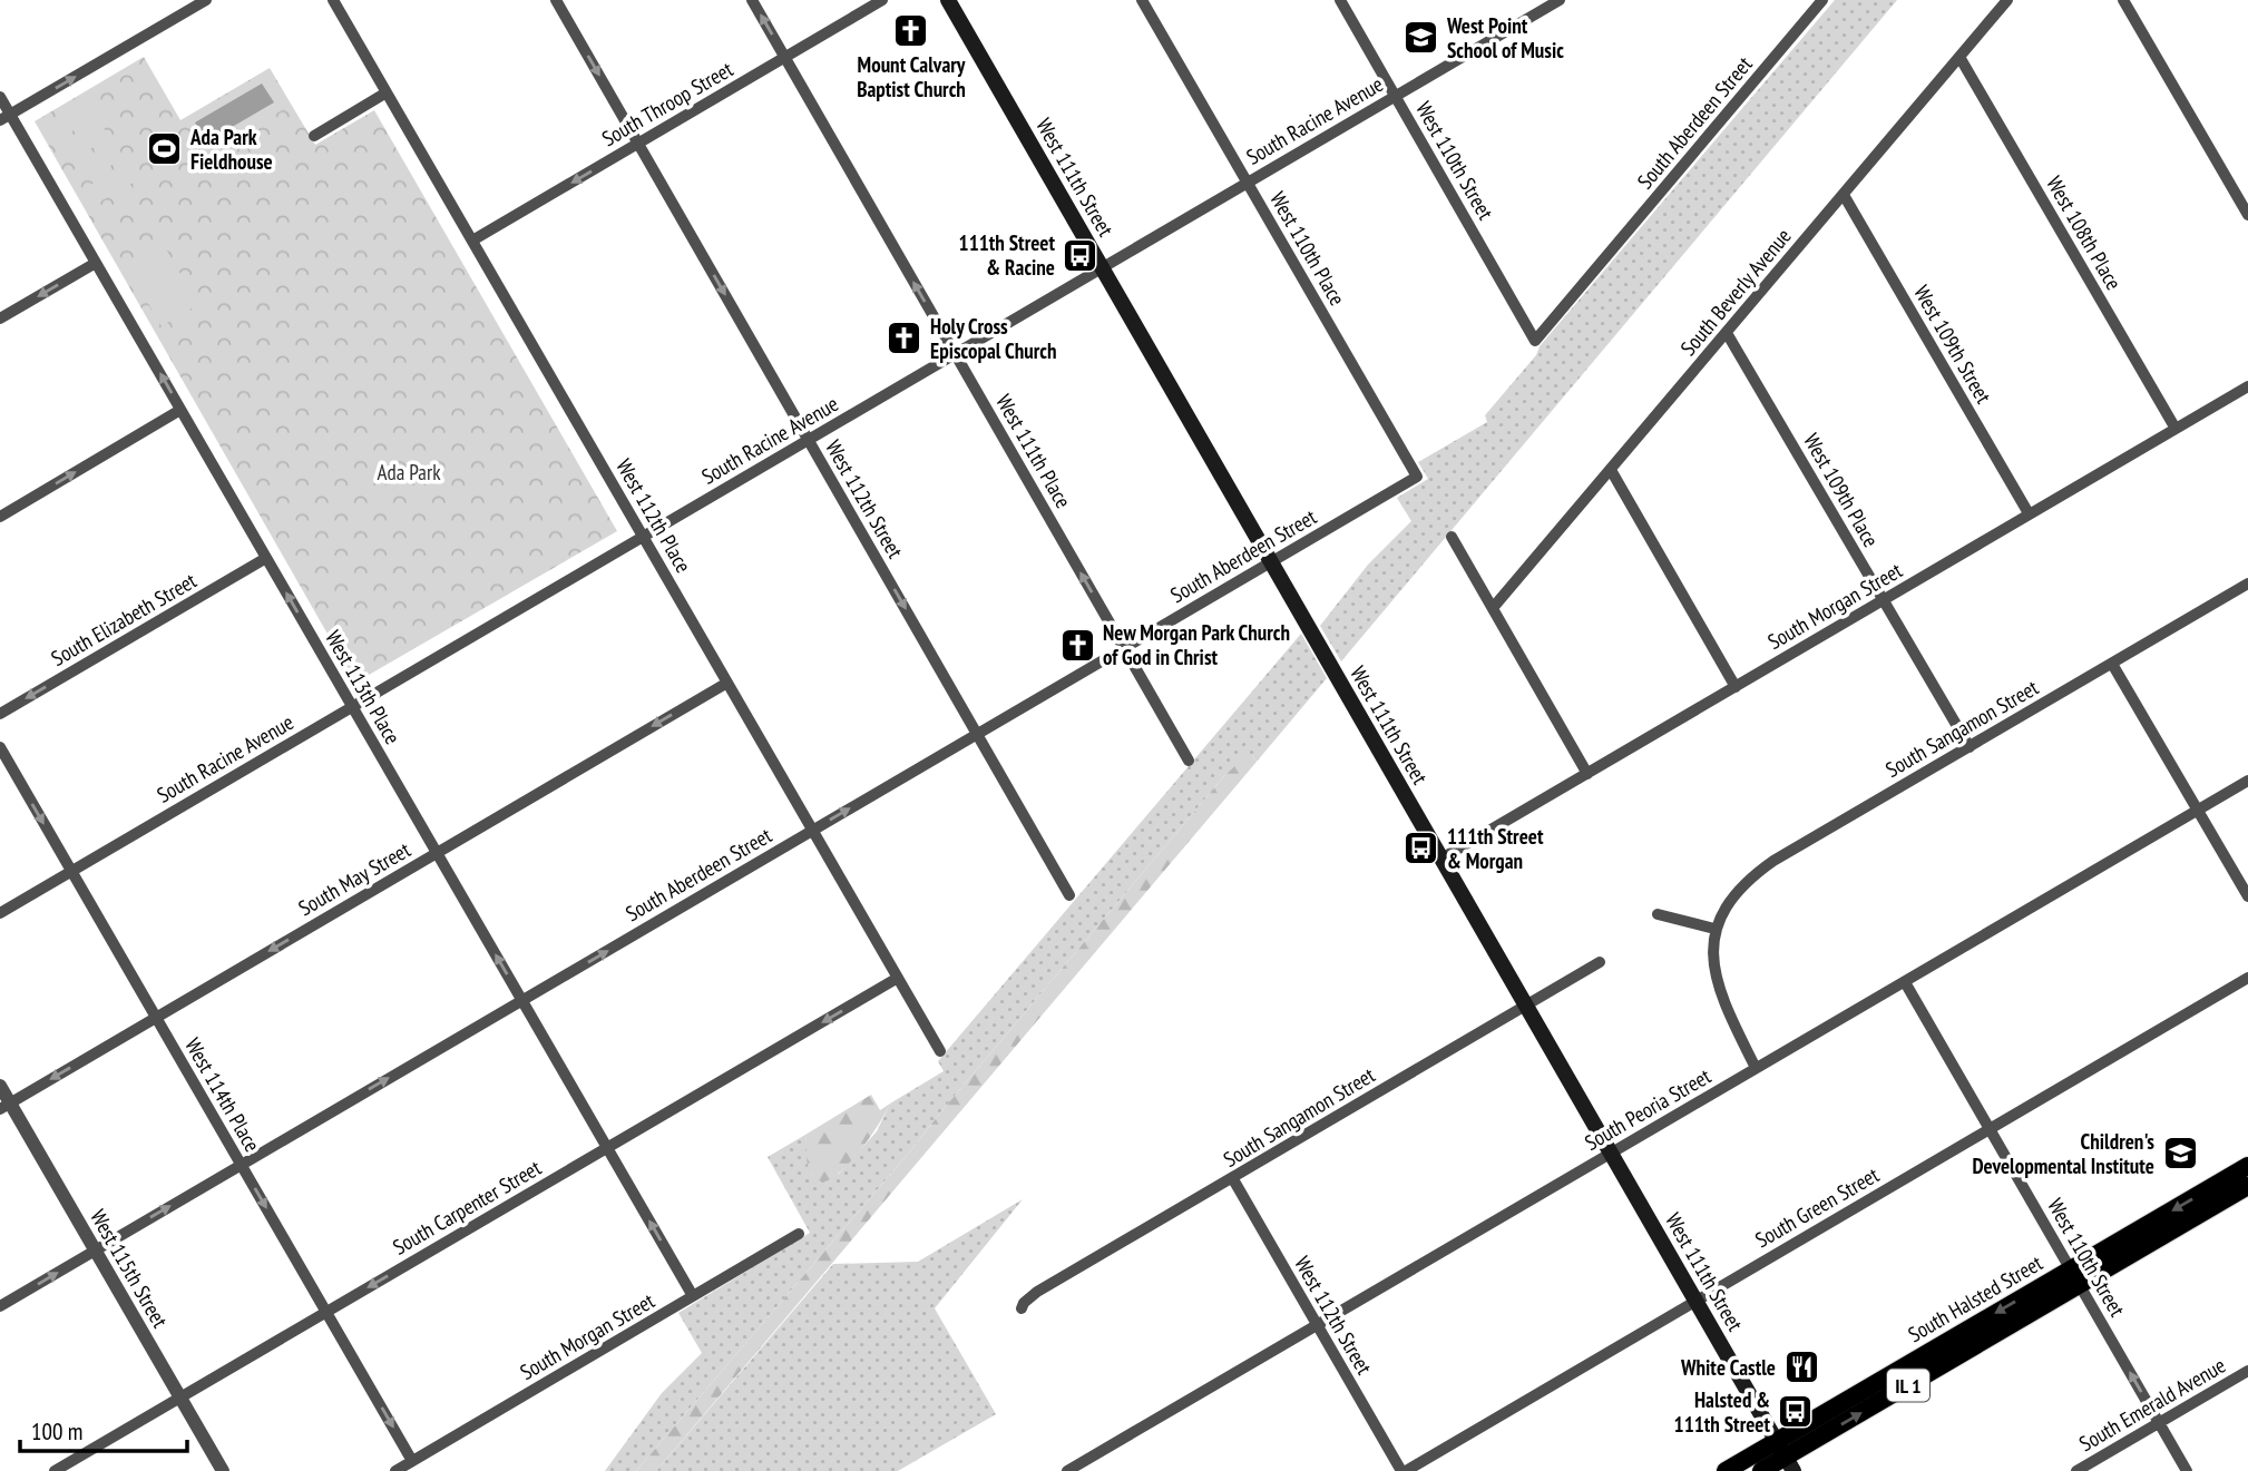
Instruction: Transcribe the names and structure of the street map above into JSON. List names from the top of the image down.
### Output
{
  "streets": {
    "main road": ["West 111th Street", "South Halsted Street", "IL 1"],
    "street": [
      "South Throop Street",
      "South Racine Avenue",
      "South Aberdeen Street",
      "West 110th Street",
      "West 108th Place",
      "West 110th Place",
      "South Beverly Avenue",
      "West 109th Street",
      "West 111th Place",
      "West 109th Place",
      "West 112th Street",
      "West 112th Place",
      "South Morgan Street",
      "South Elizabeth Street",
      "West 113th Place",
      "South Sangamon Street",
      "South May Street",
      "West 114th Place",
      "South Peoria Street",
      "South Carpenter Street",
      "South Green Street",
      "West 115th Street",
      "South Emerald Avenue"
    ]
  },
  "crossings": [
    ["South Throop Street", "West 111th Place"],
    ["South Throop Street", "West 112th Street"],
    ["South Throop Street", "West 112th Place"],
    ["South Racine Avenue", "West 110th Street"],
    ["South Racine Avenue", "West 111th Street"],
    ["South Racine Avenue", "West 110th Place"],
    ["South Racine Avenue", "West 111th Place"],
    ["South Racine Avenue", "West 112th Street"],
    ["South Racine Avenue", "West 112th Place"],
    ["South Racine Avenue", "West 113th Place"],
    ["South Racine Avenue", "West 114th Place"],
    ["South Aberdeen Street", "West 110th Street"],
    ["South Aberdeen Street", "West 111th Street"],
    ["South Aberdeen Street", "West 110th Place"],
    ["South Aberdeen Street", "West 111th Place"],
    ["South Aberdeen Street", "West 112th Street"],
    ["South Aberdeen Street", "West 112th Place"],
    ["South Aberdeen Street", "West 113th Place"],
    ["South Aberdeen Street", "West 114th Place"],
    ["South Aberdeen Street", "West 115th Street"],
    ["West 110th Street", "South Peoria Street"],
    ["West 110th Street", "South Green Street"],
    ["West 110th Street", "South Halsted Street"],
    ["West 110th Street", "South Emerald Avenue"],
    ["West 111th Street", "South Morgan Street"],
    ["West 111th Street", "South Sangamon Street"],
    ["West 111th Street", "South Peoria Street"],
    ["West 111th Street", "South Green Street"],
    ["West 111th Street", "South Halsted Street"],
    ["West 108th Place", "South Beverly Avenue"],
    ["West 108th Place", "South Morgan Street"],
    ["South Beverly Avenue", "West 109th Street"],
    ["South Beverly Avenue", "West 109th Place"],
    ["West 109th Street", "South Morgan Street"],
    ["West 109th Place", "South Morgan Street"],
    ["West 109th Place", "South Sangamon Street"],
    ["West 112th Street", "South Sangamon Street"],
    ["West 112th Street", "South Peoria Street"],
    ["West 112th Street", "South Green Street"],
    ["West 112th Place", "South May Street"],
    ["West 112th Place", "South Carpenter Street"],
    ["South Morgan Street", "West 113th Place"],
    ["South Morgan Street", "West 114th Place"],
    ["South Elizabeth Street", "West 113th Place"],
    ["West 113th Place", "South May Street"],
    ["West 113th Place", "South Carpenter Street"],
    ["South May Street", "West 114th Place"],
    ["South May Street", "West 115th Street"],
    ["West 114th Place", "South Carpenter Street"],
    ["South Carpenter Street", "West 115th Street"]
  ],
  "one_way": [
    "South Throop Street",
    "South Aberdeen Street",
    "West 111th Place",
    "West 112th Street",
    "South Elizabeth Street",
    "West 113th Place",
    "South May Street",
    "West 114th Place",
    "South Carpenter Street"
  ],
  "parks": ["Ada Park"],
  "places": {
    "church": ["Mount Calvary Baptist Church", "Holy Cross Episcopal Church", "New Morgan Park Church of God in Christ"],
    "school or university": ["West Point School of Music", "Children's Developmental Institute"],
    "sports": ["Ada Park Fieldhouse"],
    "bus stop": ["111th Street & Racine", "111th Street & Morgan", "Halsted & 111th Street"],
    "restaurant": ["White Castle"]
  },
  "scale_bar": "100 m"
}
